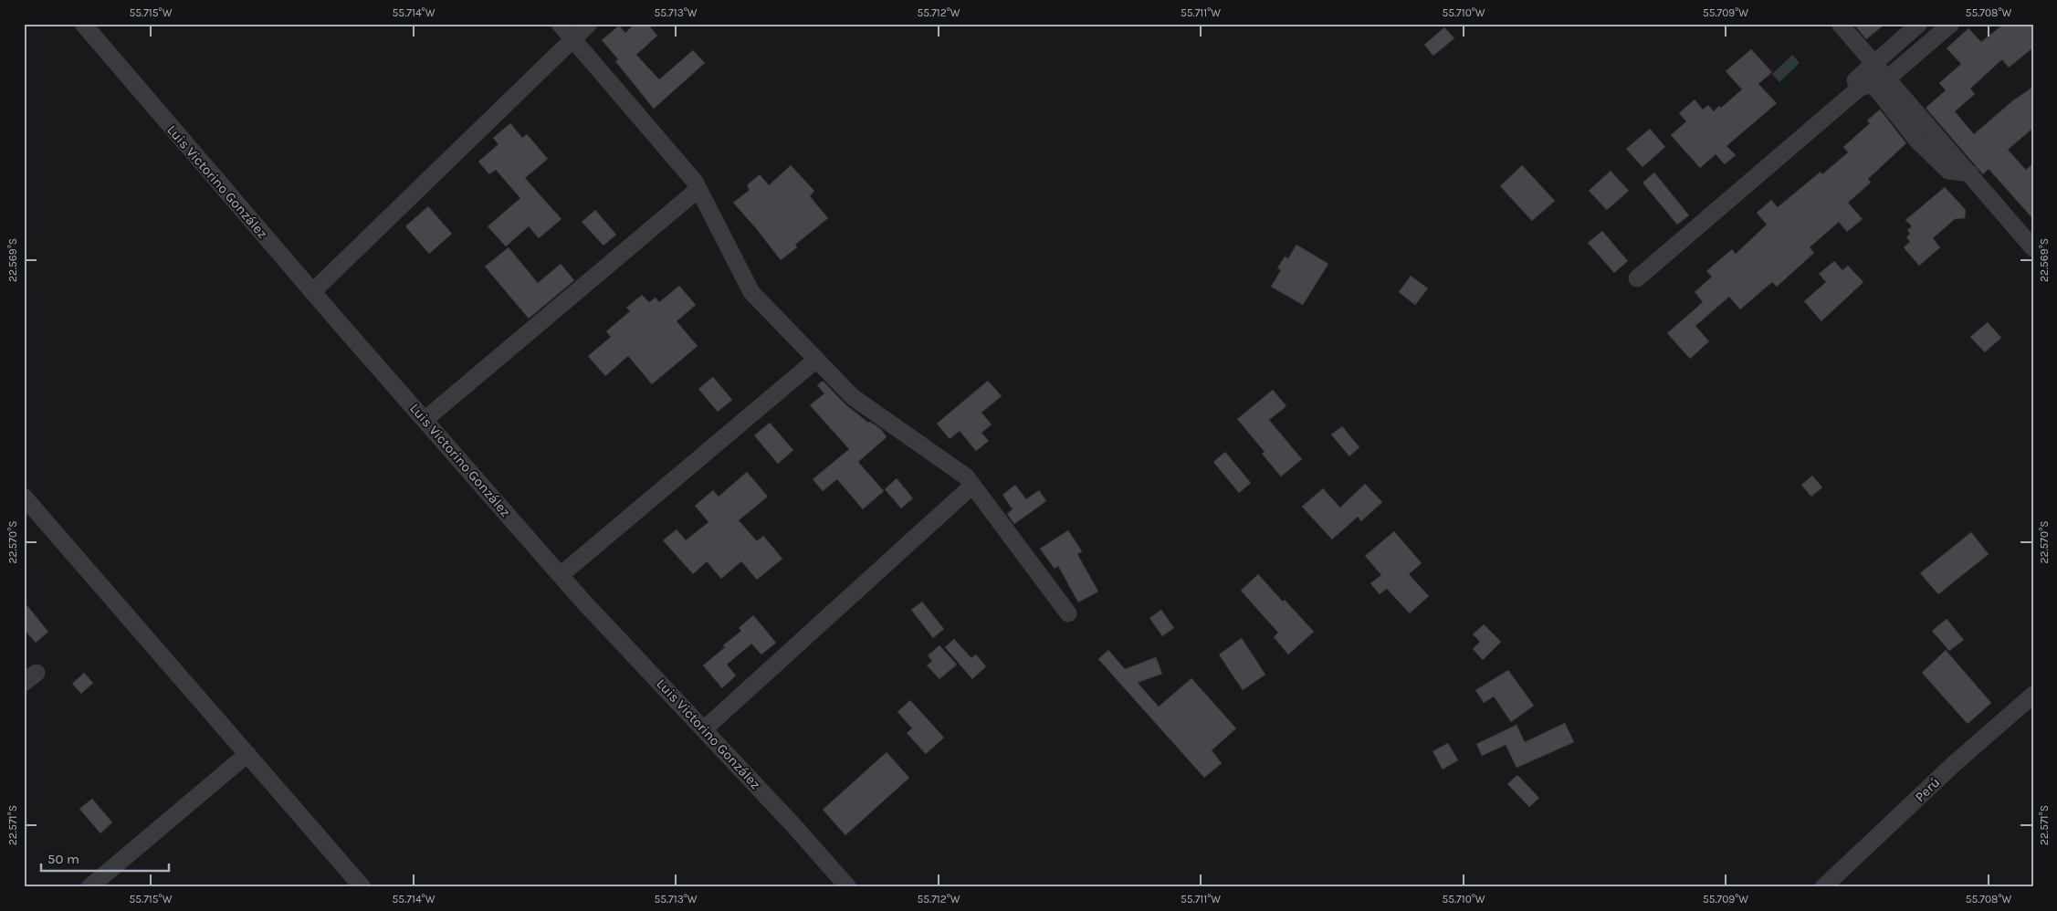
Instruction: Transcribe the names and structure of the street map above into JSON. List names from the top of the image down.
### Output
{
  "streets": {
    "street": ["Luis Victorino González", "Perú"]
  },
  "scale_bar": "50 m",
  "coordinates": [
    "55.715°W",
    "55.714°W",
    "55.713°W",
    "55.712°W",
    "55.711°W",
    "55.710°W",
    "55.709°W",
    "55.708°W",
    "22.569°S",
    "22.570°S",
    "22.571°S"
  ]
}
